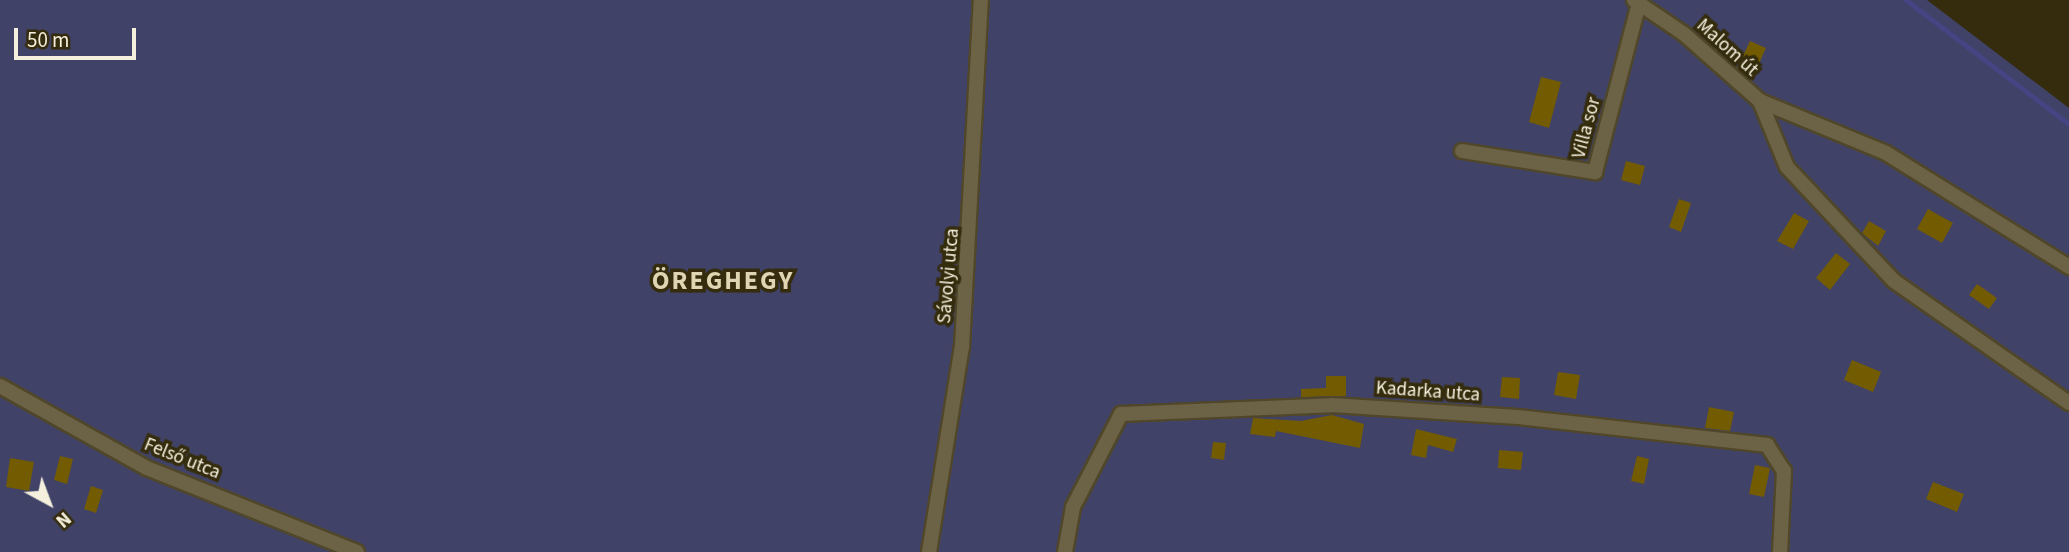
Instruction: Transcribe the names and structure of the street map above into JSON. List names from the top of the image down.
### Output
{
  "streets": {
    "street": [
      "Malom út",
      "Villa sor",
      "Sávolyi utca",
      "Kadarka utca",
      "Felső utca"
    ]
  },
  "crossings": [
    ["Malom út", "Villa sor"]
  ],
  "districts": ["ÖREGHEGY"],
  "scale_bar": "50 m",
  "north": "bottom right"
}
